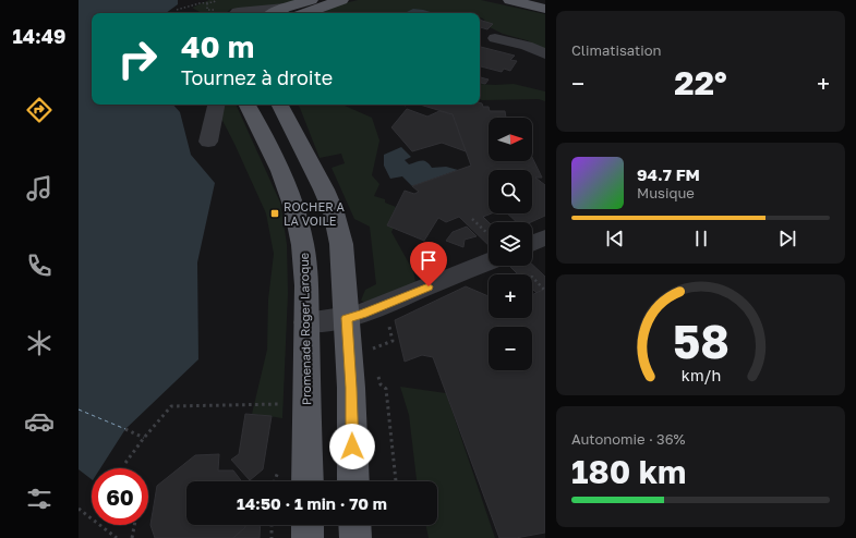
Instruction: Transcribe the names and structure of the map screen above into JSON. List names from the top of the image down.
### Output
{
  "streets": {
    "main road": ["Promenade Roger Laroque"]
  },
  "places": {
    "transit": ["ROCHER A LA VOILE"]
  },
  "north": "right",
  "page": {
    "tabs": "14:49",
    "tile": [
      "Climatisation",
      ["Autonomie · 36%", "180 km"]
    ],
    "turn": ["40 m", "Tournez à droite"],
    "heat": ["−", "22°", "+"],
    "map_buttons": ["+", "−"],
    "song": ["94.7 FM", "Musique"],
    "limit": "60",
    "trip": "14:50 · 1 min · 70 m",
    "gauge": ["58", "km/h"]
  }
}
